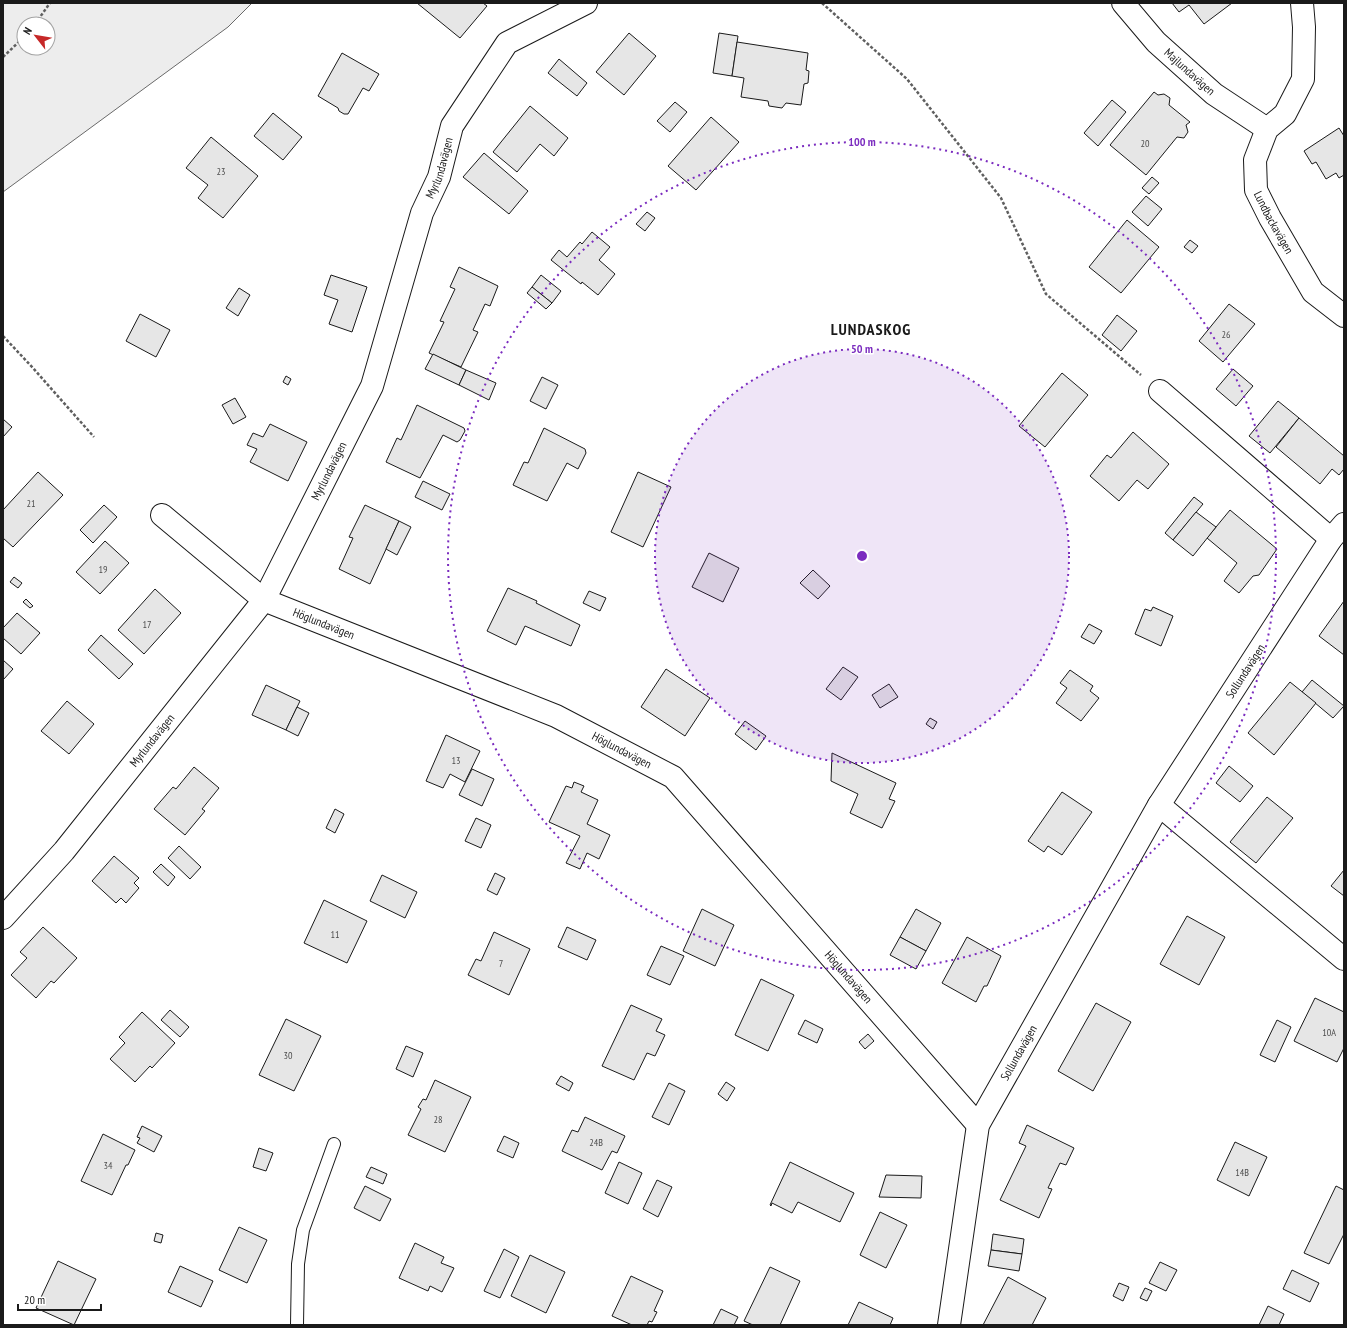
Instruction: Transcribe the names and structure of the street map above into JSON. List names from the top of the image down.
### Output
{
  "streets": {
    "street": [
      "Majlundavägen",
      "Myrlundavägen",
      "Lundbackavägen",
      "Höglundavägen",
      "Sollundavägen"
    ]
  },
  "crossings": [
    ["Majlundavägen", "Lundbackavägen"],
    ["Myrlundavägen", "Höglundavägen"],
    ["Höglundavägen", "Sollundavägen"]
  ],
  "districts": ["LUNDASKOG"],
  "house_numbers": [
    "20",
    "23",
    "26",
    "21",
    "19",
    "17",
    "13",
    "11",
    "7",
    "10A",
    "30",
    "28",
    "24B",
    "34",
    "14B"
  ],
  "scale_bar": "20 m",
  "north": "top left",
  "rings": ["100 m", "50 m"]
}
